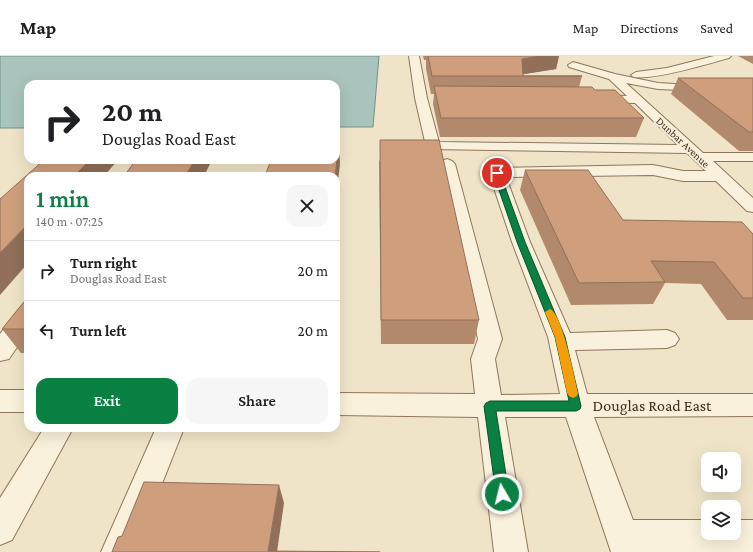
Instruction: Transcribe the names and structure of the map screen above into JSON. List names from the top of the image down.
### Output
{
  "streets": {
    "street": ["Dunbar Avenue", "Douglas Road East"]
  },
  "page": {
    "header": "Map",
    "nav": ["Map", "Directions", "Saved"],
    "turn": ["20 m", "Douglas Road East"],
    "heading": ["1 min", "140 m · 07:25"],
    "list": [
      {
        "name": "Turn right",
        "note": "Douglas Road East",
        "value": "20 m"
      },
      {
        "name": "Turn left",
        "value": "20 m"
      }
    ],
    "buttons": ["Exit", "Share"]
  }
}
